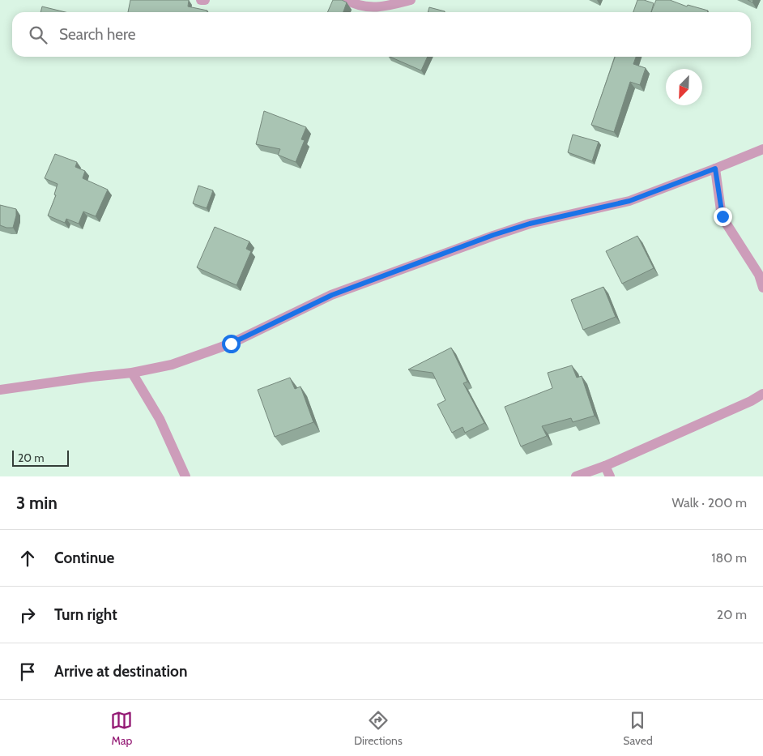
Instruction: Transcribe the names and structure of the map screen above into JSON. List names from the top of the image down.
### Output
{
  "scale_bar": "20 m",
  "north": "bottom left",
  "page": {
    "search": "Search here",
    "scale": "20 m",
    "heading": ["3 min", "Walk · 200 m"],
    "list": [
      ["Continue", "180 m"],
      ["Turn right", "20 m"],
      "Arrive at destination"
    ],
    "nav": ["Map", "Directions", "Saved"]
  }
}
